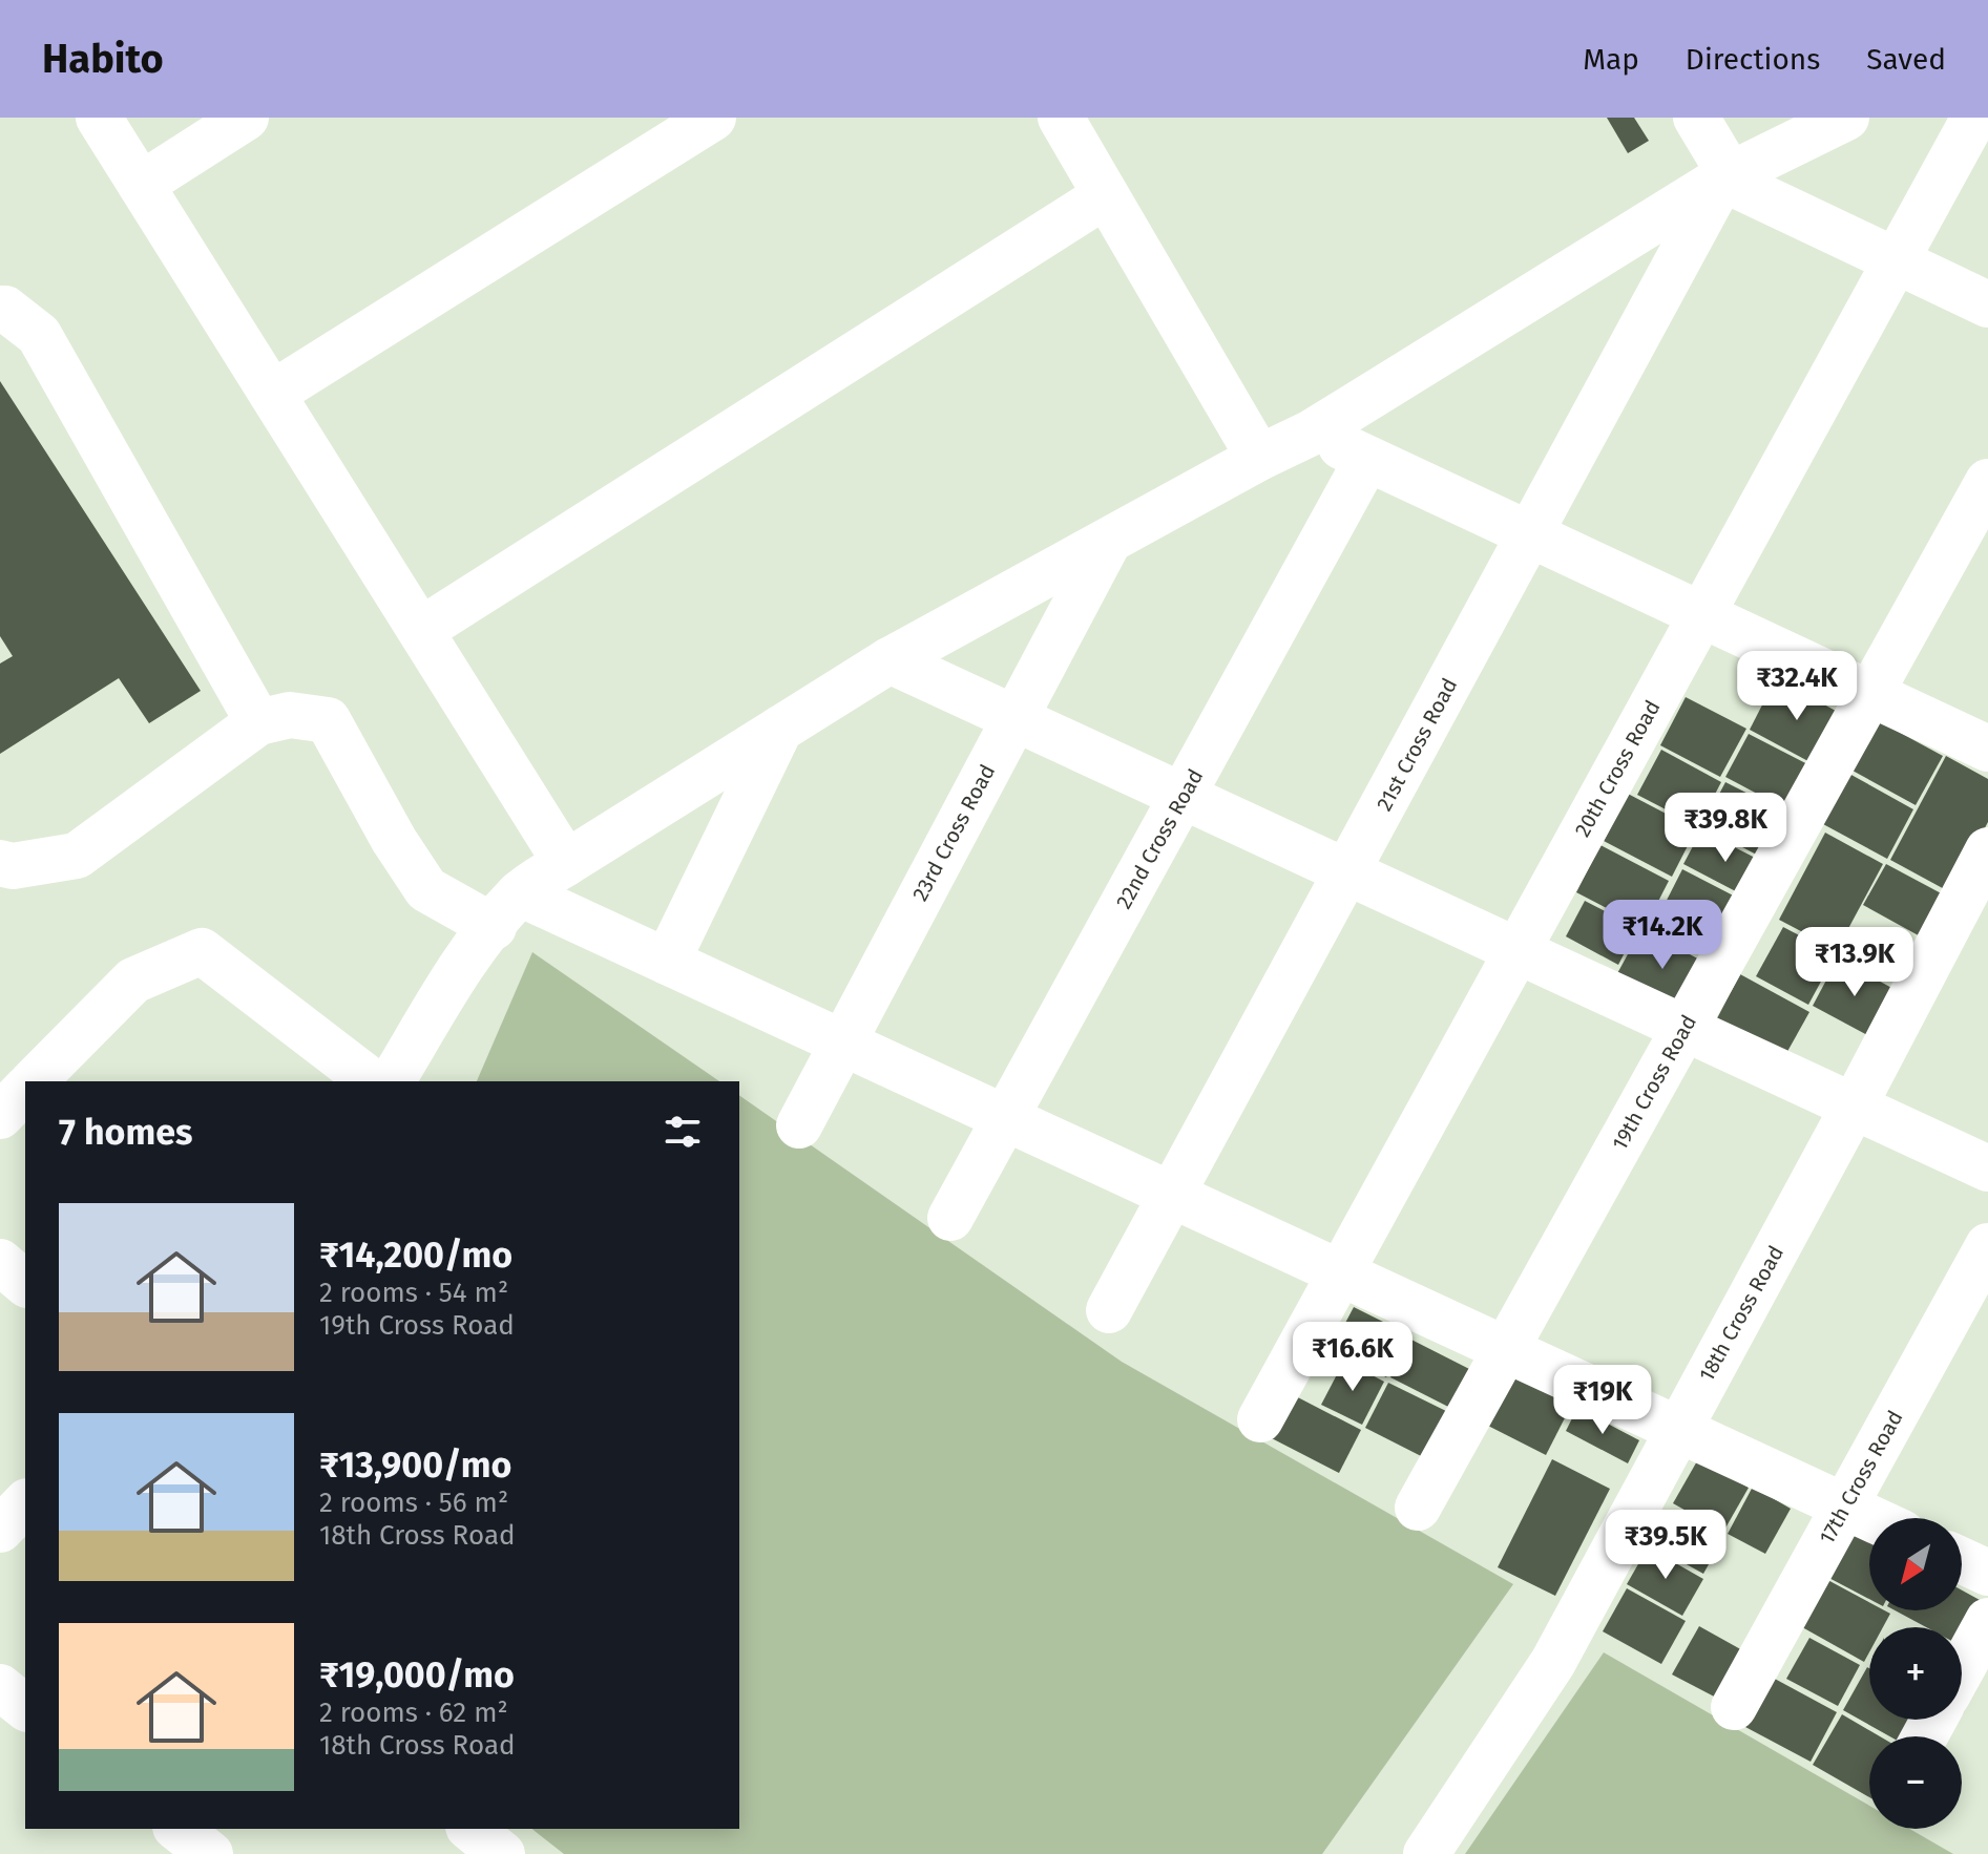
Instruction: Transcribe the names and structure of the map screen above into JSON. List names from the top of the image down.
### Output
{
  "streets": {
    "street": [
      "21st Cross Road",
      "20th Cross Road",
      "23rd Cross Road",
      "22nd Cross Road",
      "19th Cross Road",
      "18th Cross Road",
      "17th Cross Road"
    ]
  },
  "north": "bottom left",
  "page": {
    "header": "Habito",
    "nav": ["Map", "Directions", "Saved"],
    "price": [
      "₹32.4K",
      "₹39.8K",
      "₹14.2K",
      "₹13.9K",
      "₹16.6K",
      "₹19K",
      "₹39.5K"
    ],
    "heading": "7 homes",
    "list": [
      {
        "name": "₹14,200/mo",
        "note": "2 rooms · 54 m² · 19th Cross Road"
      },
      {
        "name": "₹13,900/mo",
        "note": "2 rooms · 56 m² · 18th Cross Road"
      },
      {
        "name": "₹19,000/mo",
        "note": "2 rooms · 62 m² · 18th Cross Road"
      }
    ],
    "map_buttons": ["+", "−"]
  }
}
